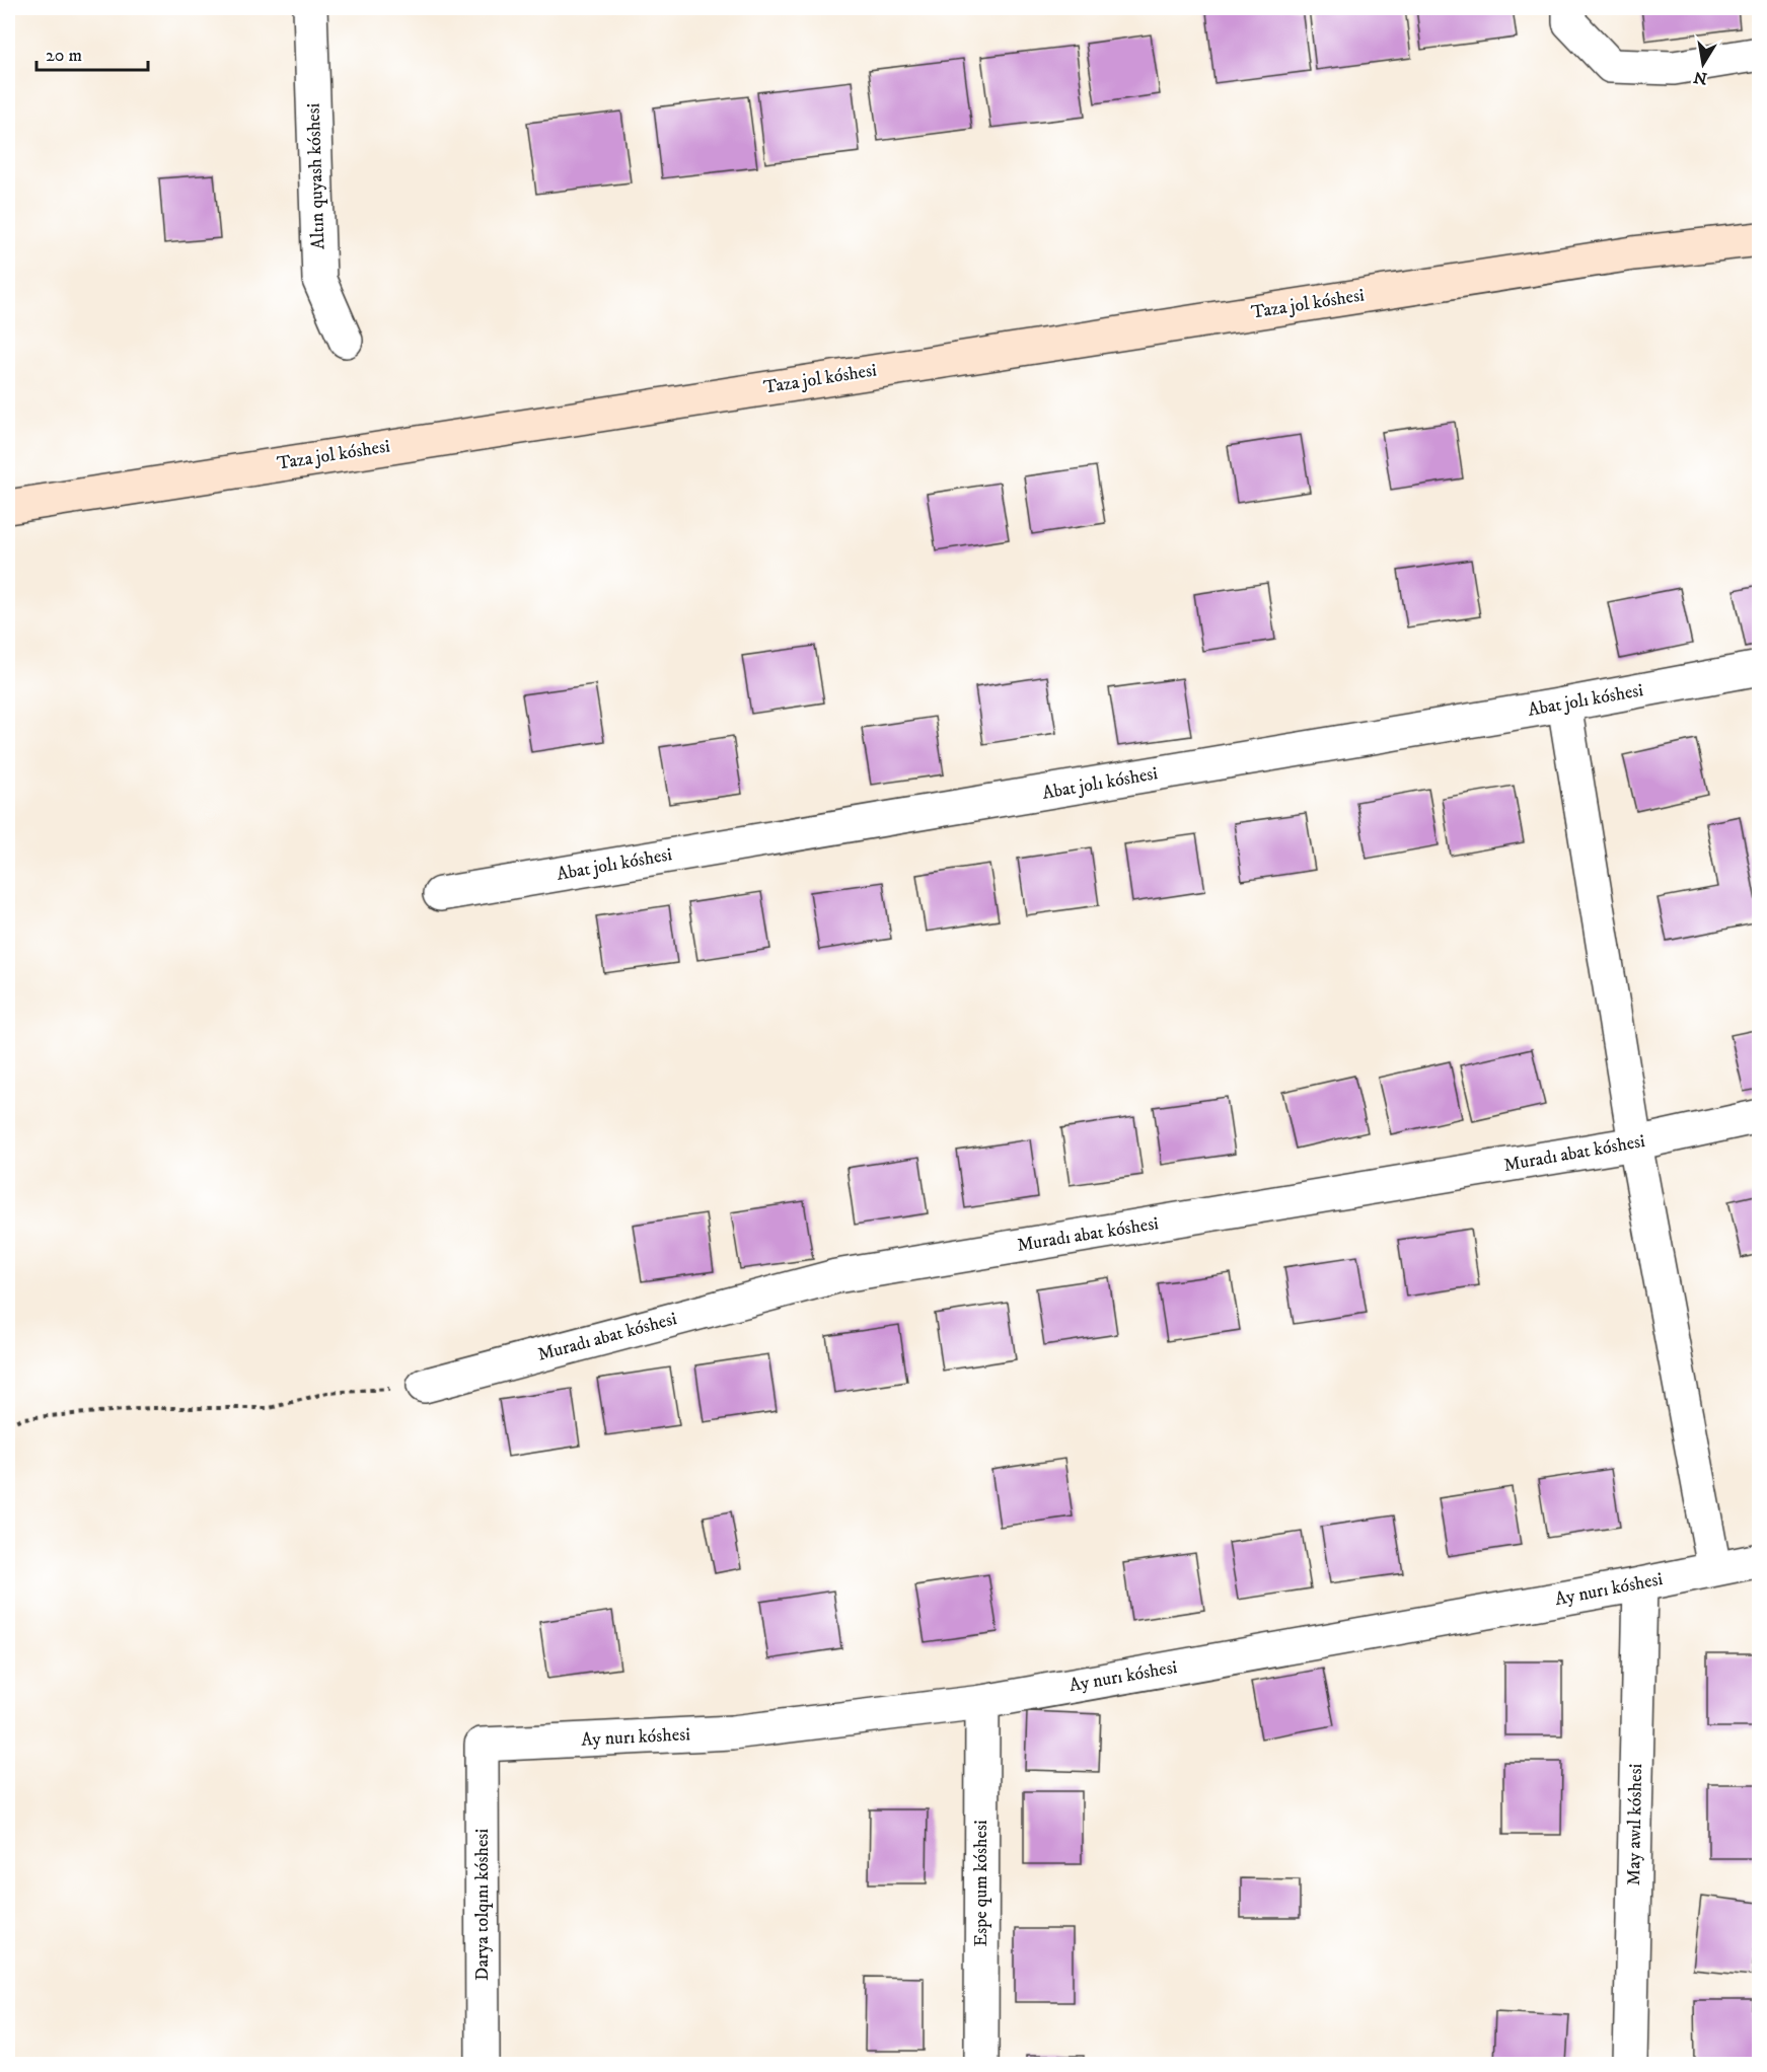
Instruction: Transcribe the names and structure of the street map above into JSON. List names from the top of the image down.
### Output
{
  "streets": {
    "main road": ["Taza jol kóshesi"],
    "street": [
      "Altın quyash kóshesi",
      "Abat jolı kóshesi",
      "Muradı abat kóshesi",
      "Ay nurı kóshesi",
      "May awıl kóshesi",
      "Espe qum kóshesi",
      "Darya tolqını kóshesi"
    ]
  },
  "crossings": [
    ["Ay nurı kóshesi", "May awıl kóshesi"],
    ["Ay nurı kóshesi", "Espe qum kóshesi"],
    ["Ay nurı kóshesi", "Darya tolqını kóshesi"]
  ],
  "scale_bar": "20 m",
  "north": "bottom"
}
